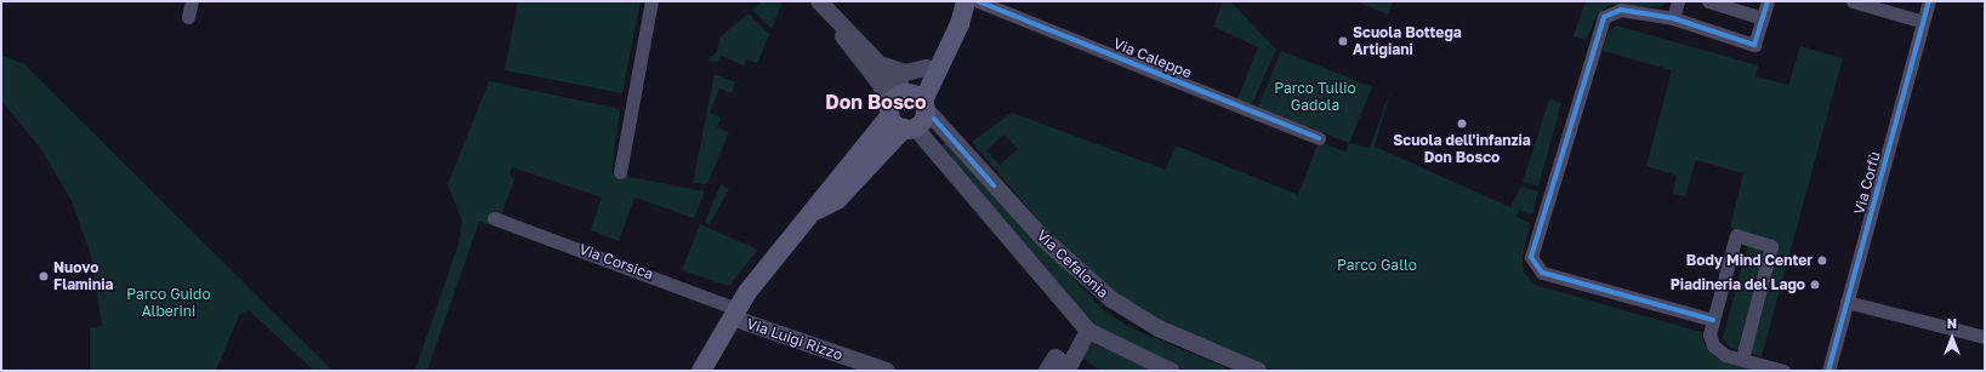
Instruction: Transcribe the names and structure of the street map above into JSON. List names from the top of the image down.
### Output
{
  "streets": {
    "street": [
      "Via Caleppe",
      "Via Corfù",
      "Via Corsica",
      "Via Cefalonia",
      "Via Luigi Rizzo"
    ]
  },
  "crossings": [
    ["Via Corsica", "Via Luigi Rizzo"]
  ],
  "districts": ["Don Bosco"],
  "parks": ["Parco Tullio Gadola", "Parco Gallo", "Parco Guido Alberini"],
  "places": [
    "Scuola Bottega Artigiani",
    "Scuola dell'infanzia Don Bosco",
    "Body Mind Center",
    "Nuovo Flaminia",
    "Piadineria del Lago"
  ],
  "north": "top"
}
